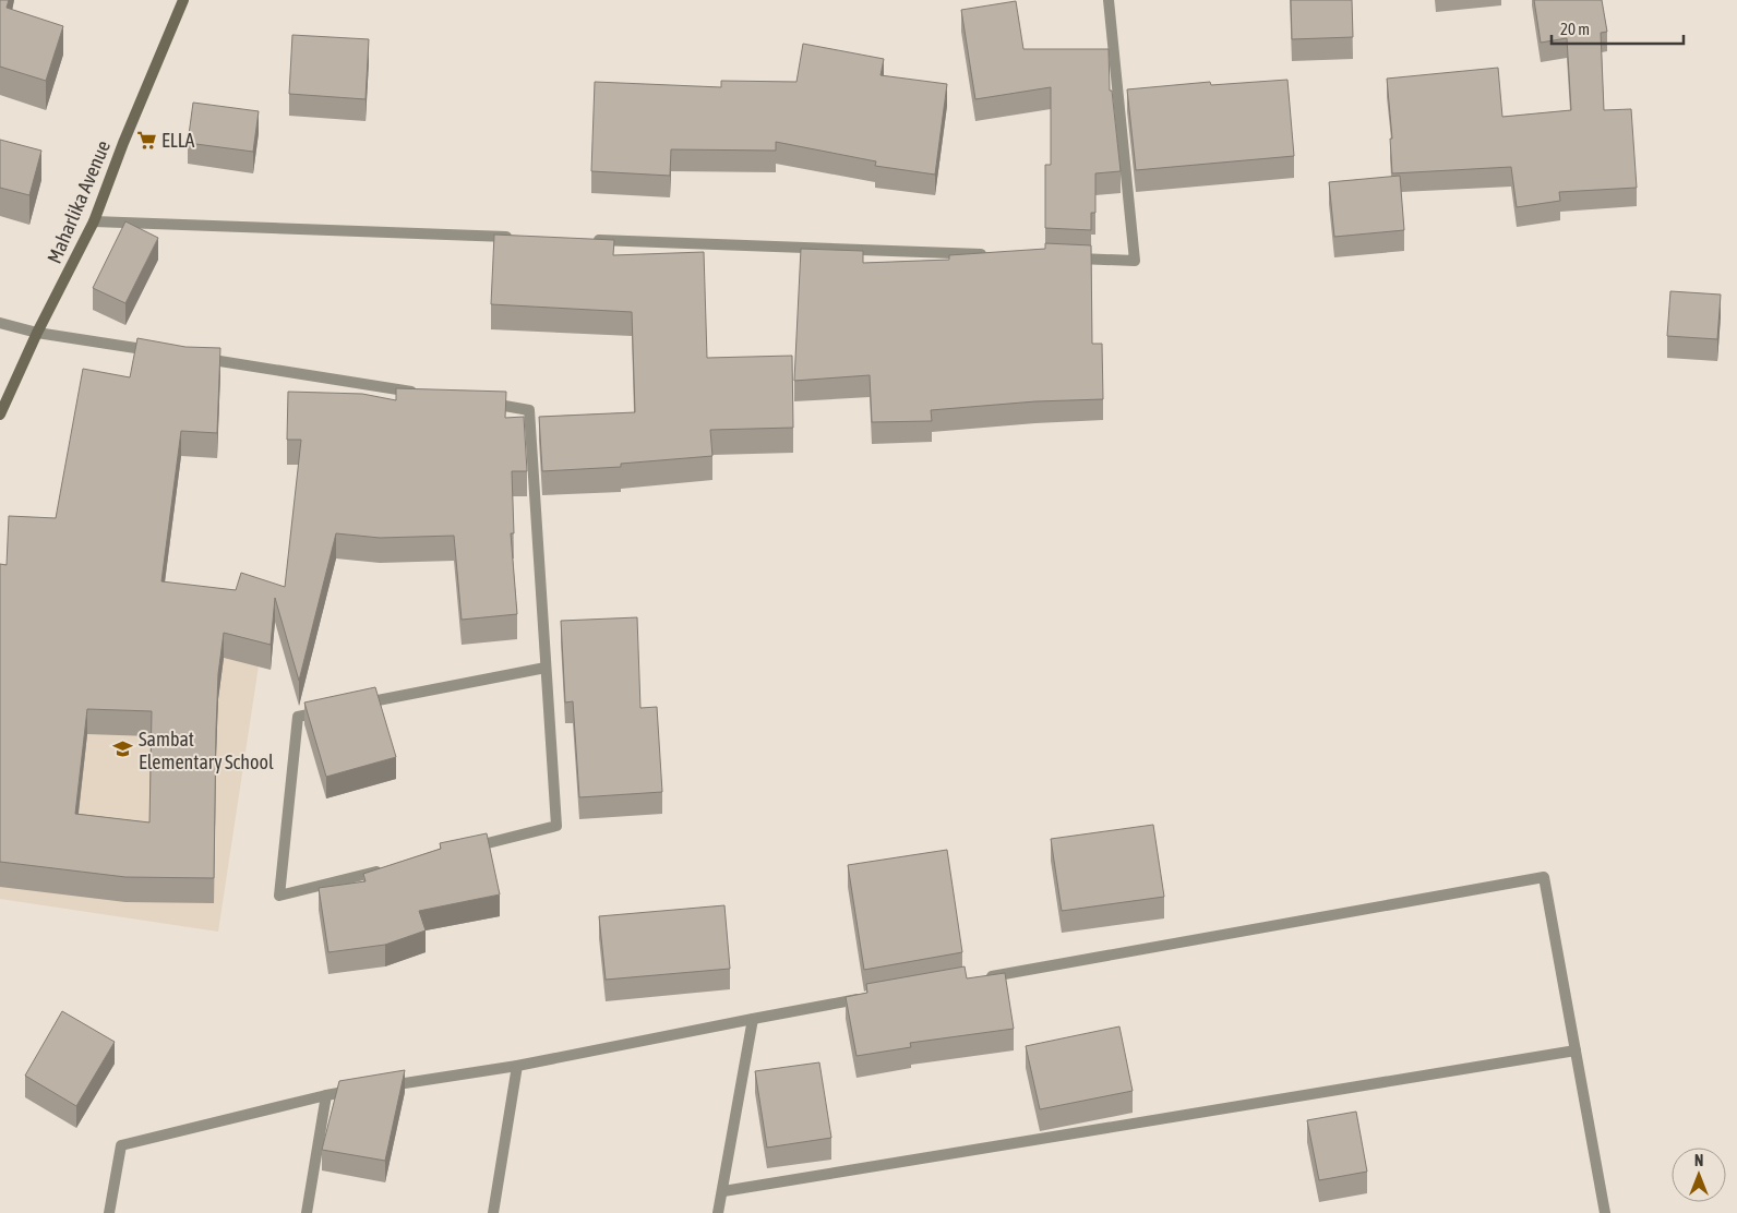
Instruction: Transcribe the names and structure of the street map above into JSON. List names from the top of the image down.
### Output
{
  "streets": {
    "main road": ["Maharlika Avenue"]
  },
  "places": {
    "supermarket": ["ELLA"],
    "school or university": ["Sambat Elementary School"]
  },
  "scale_bar": "20 m",
  "north": "top"
}
